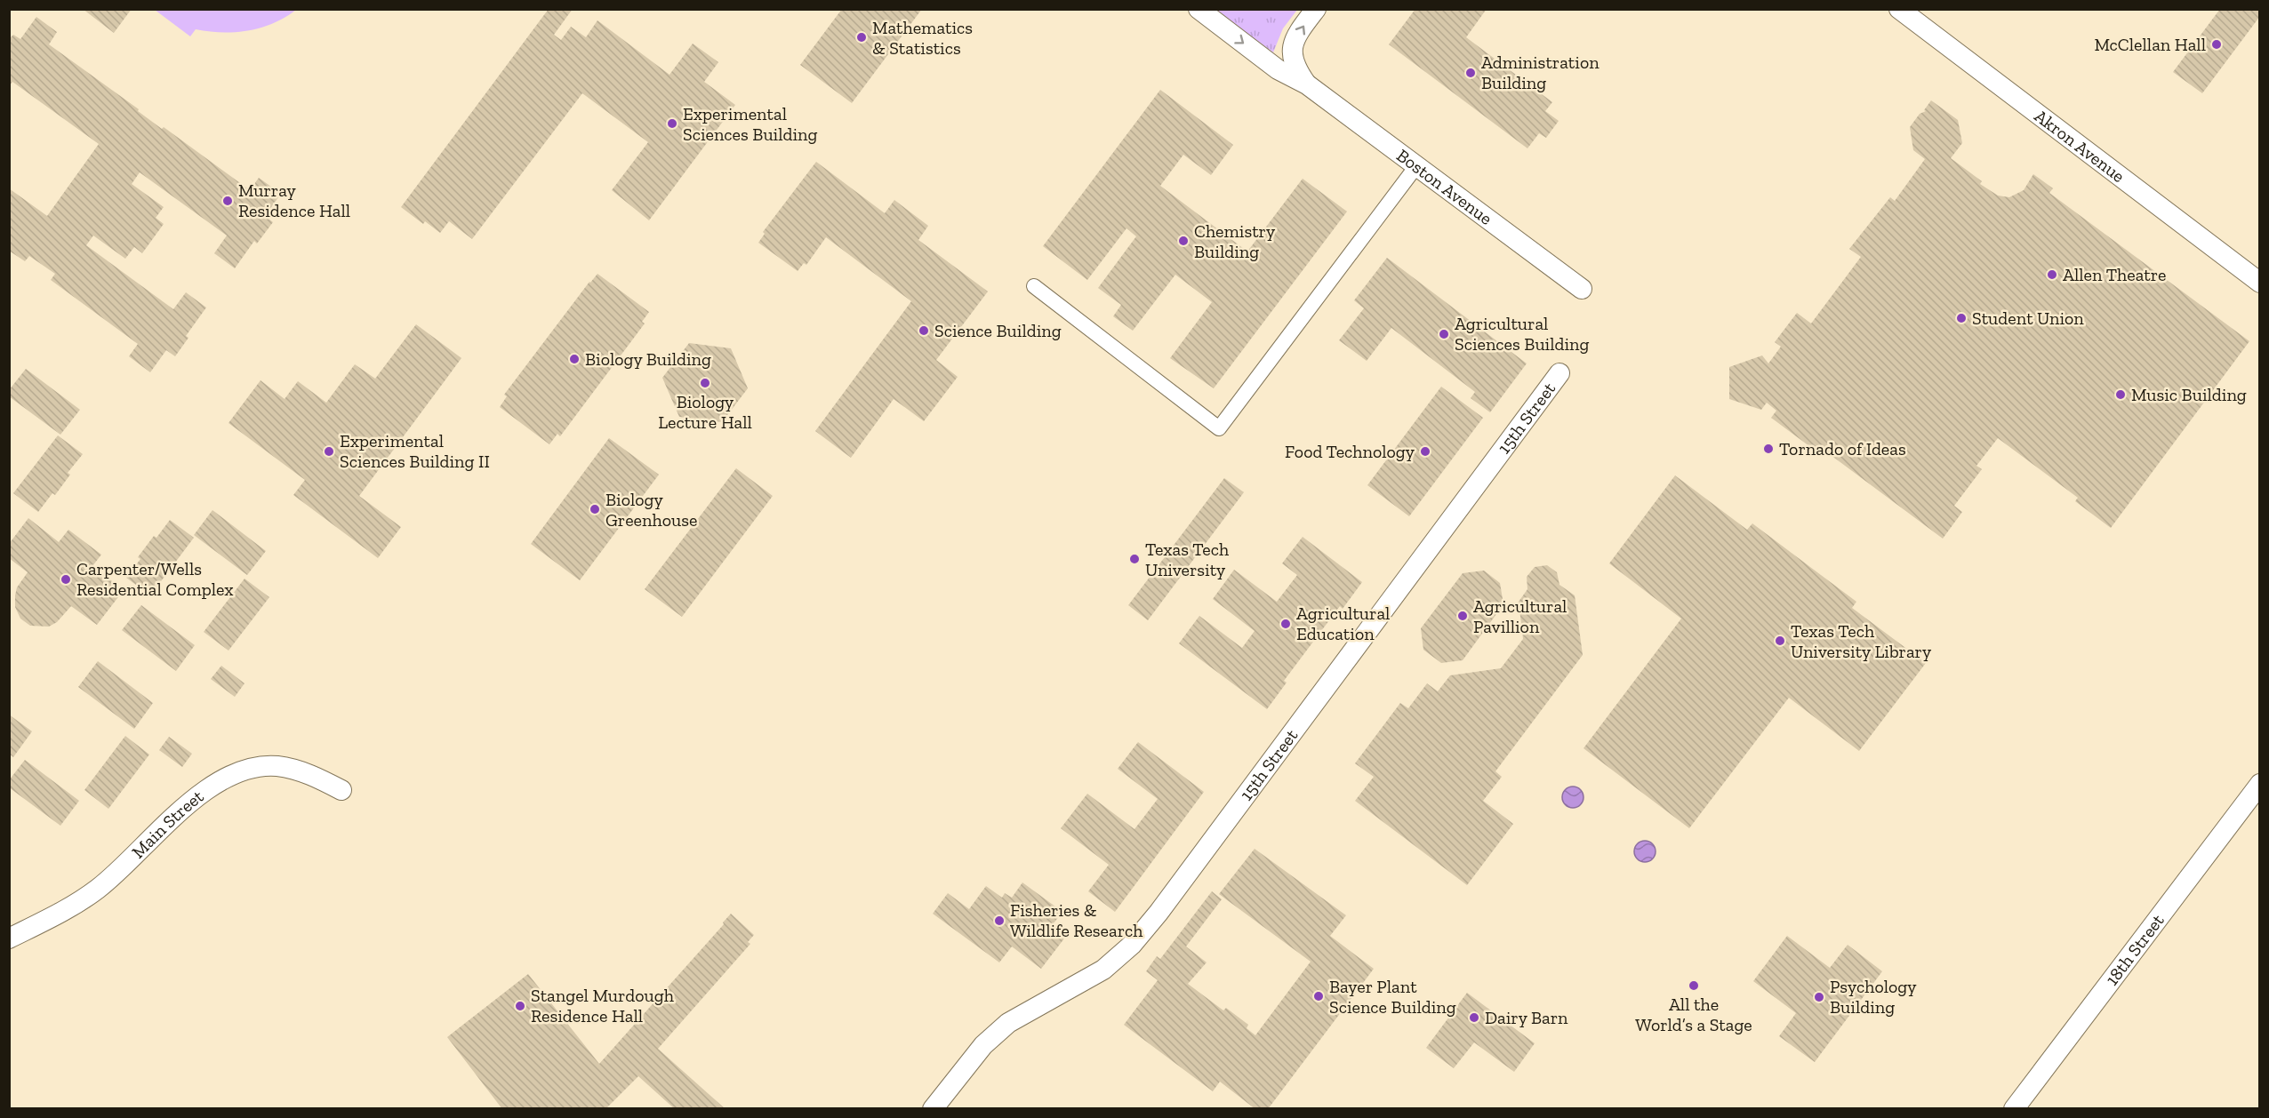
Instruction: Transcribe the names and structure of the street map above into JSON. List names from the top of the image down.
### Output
{
  "streets": {
    "street": [
      "Akron Avenue",
      "Boston Avenue",
      "15th Street",
      "Main Street",
      "18th Street"
    ]
  },
  "places": [
    "Mathematics & Statistics",
    "McClellan Hall",
    "Administration Building",
    "Experimental Sciences Building",
    "Murray Residence Hall",
    "Chemistry Building",
    "Allen Theatre",
    "Student Union",
    "Science Building",
    "Agricultural Sciences Building",
    "Biology Building",
    "Biology Lecture Hall",
    "Music Building",
    "Tornado of Ideas",
    "Experimental Sciences Building II",
    "Food Technology",
    "Biology Greenhouse",
    "Texas Tech University",
    "Carpenter/Wells Residential Complex",
    "Agricultural Pavillion",
    "Agricultural Education",
    "Texas Tech University Library",
    "Fisheries & Wildlife Research",
    "All the World’s a Stage",
    "Bayer Plant Science Building",
    "Psychology Building",
    "Stangel Murdough Residence Hall",
    "Dairy Barn"
  ]
}
